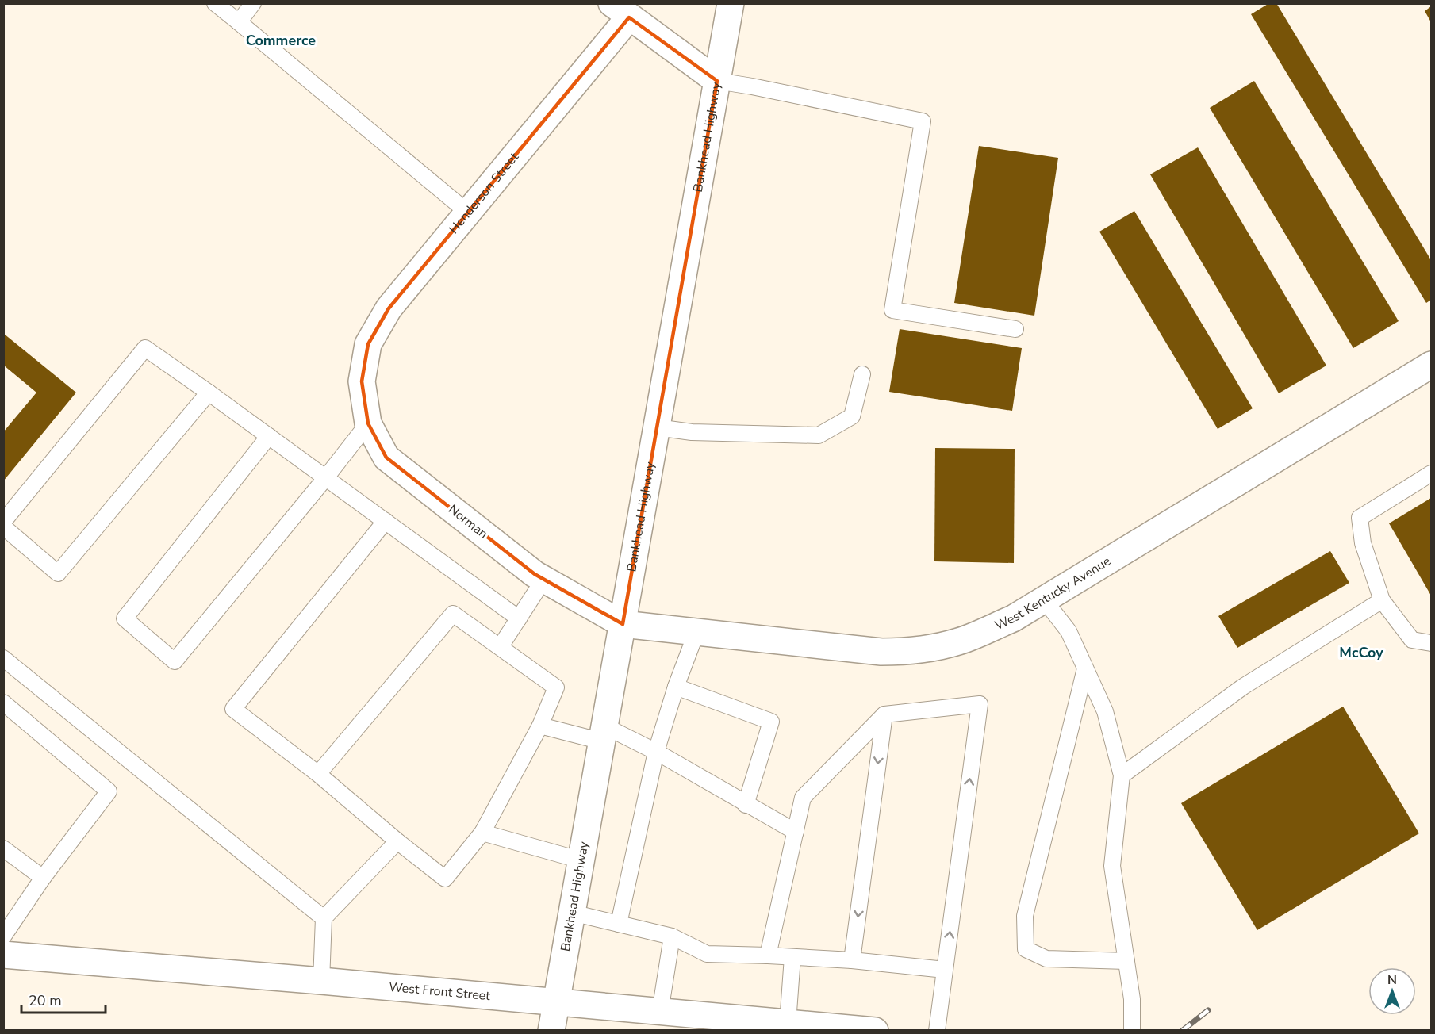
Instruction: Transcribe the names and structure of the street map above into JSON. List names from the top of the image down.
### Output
{
  "streets": {
    "street": [
      "Bankhead Highway",
      "Henderson Street",
      "Norman",
      "West Kentucky Avenue",
      "West Front Street"
    ]
  },
  "crossings": [
    ["Bankhead Highway", "Norman"],
    ["Bankhead Highway", "West Kentucky Avenue"],
    ["Bankhead Highway", "West Front Street"],
    ["Henderson Street", "Norman"],
    ["Norman", "West Kentucky Avenue"]
  ],
  "districts": ["Commerce", "McCoy"],
  "scale_bar": "20 m",
  "north": "top"
}
